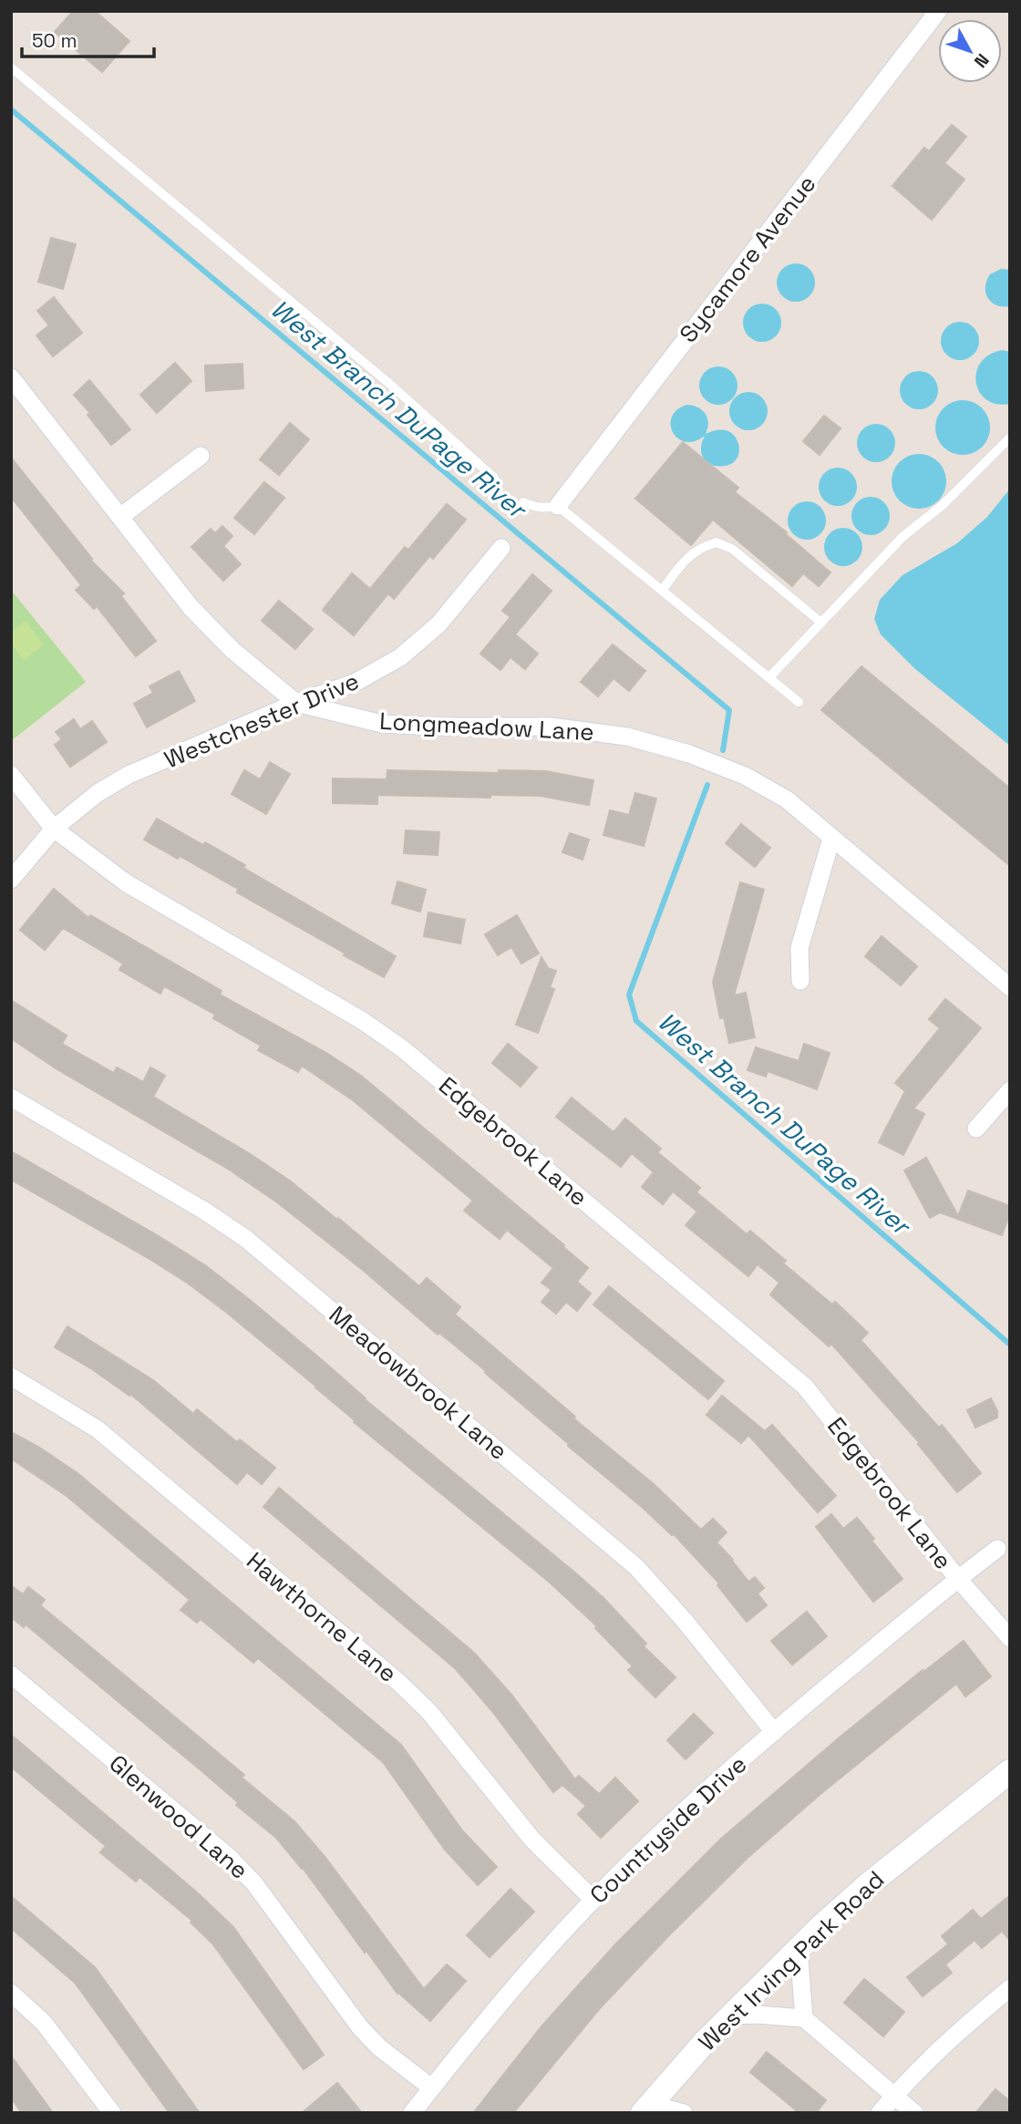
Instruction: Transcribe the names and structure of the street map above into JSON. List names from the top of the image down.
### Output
{
  "streets": {
    "main road": ["West Irving Park Road"],
    "street": [
      "Sycamore Avenue",
      "Westchester Drive",
      "Longmeadow Lane",
      "Edgebrook Lane",
      "Meadowbrook Lane",
      "Hawthorne Lane",
      "Glenwood Lane",
      "Countryside Drive"
    ]
  },
  "crossings": [
    ["Westchester Drive", "Longmeadow Lane"],
    ["Westchester Drive", "Edgebrook Lane"],
    ["Edgebrook Lane", "Countryside Drive"],
    ["Meadowbrook Lane", "Countryside Drive"],
    ["Hawthorne Lane", "Countryside Drive"],
    ["Glenwood Lane", "Countryside Drive"]
  ],
  "water": ["West Branch DuPage River"],
  "scale_bar": "50 m",
  "north": "bottom right"
}
